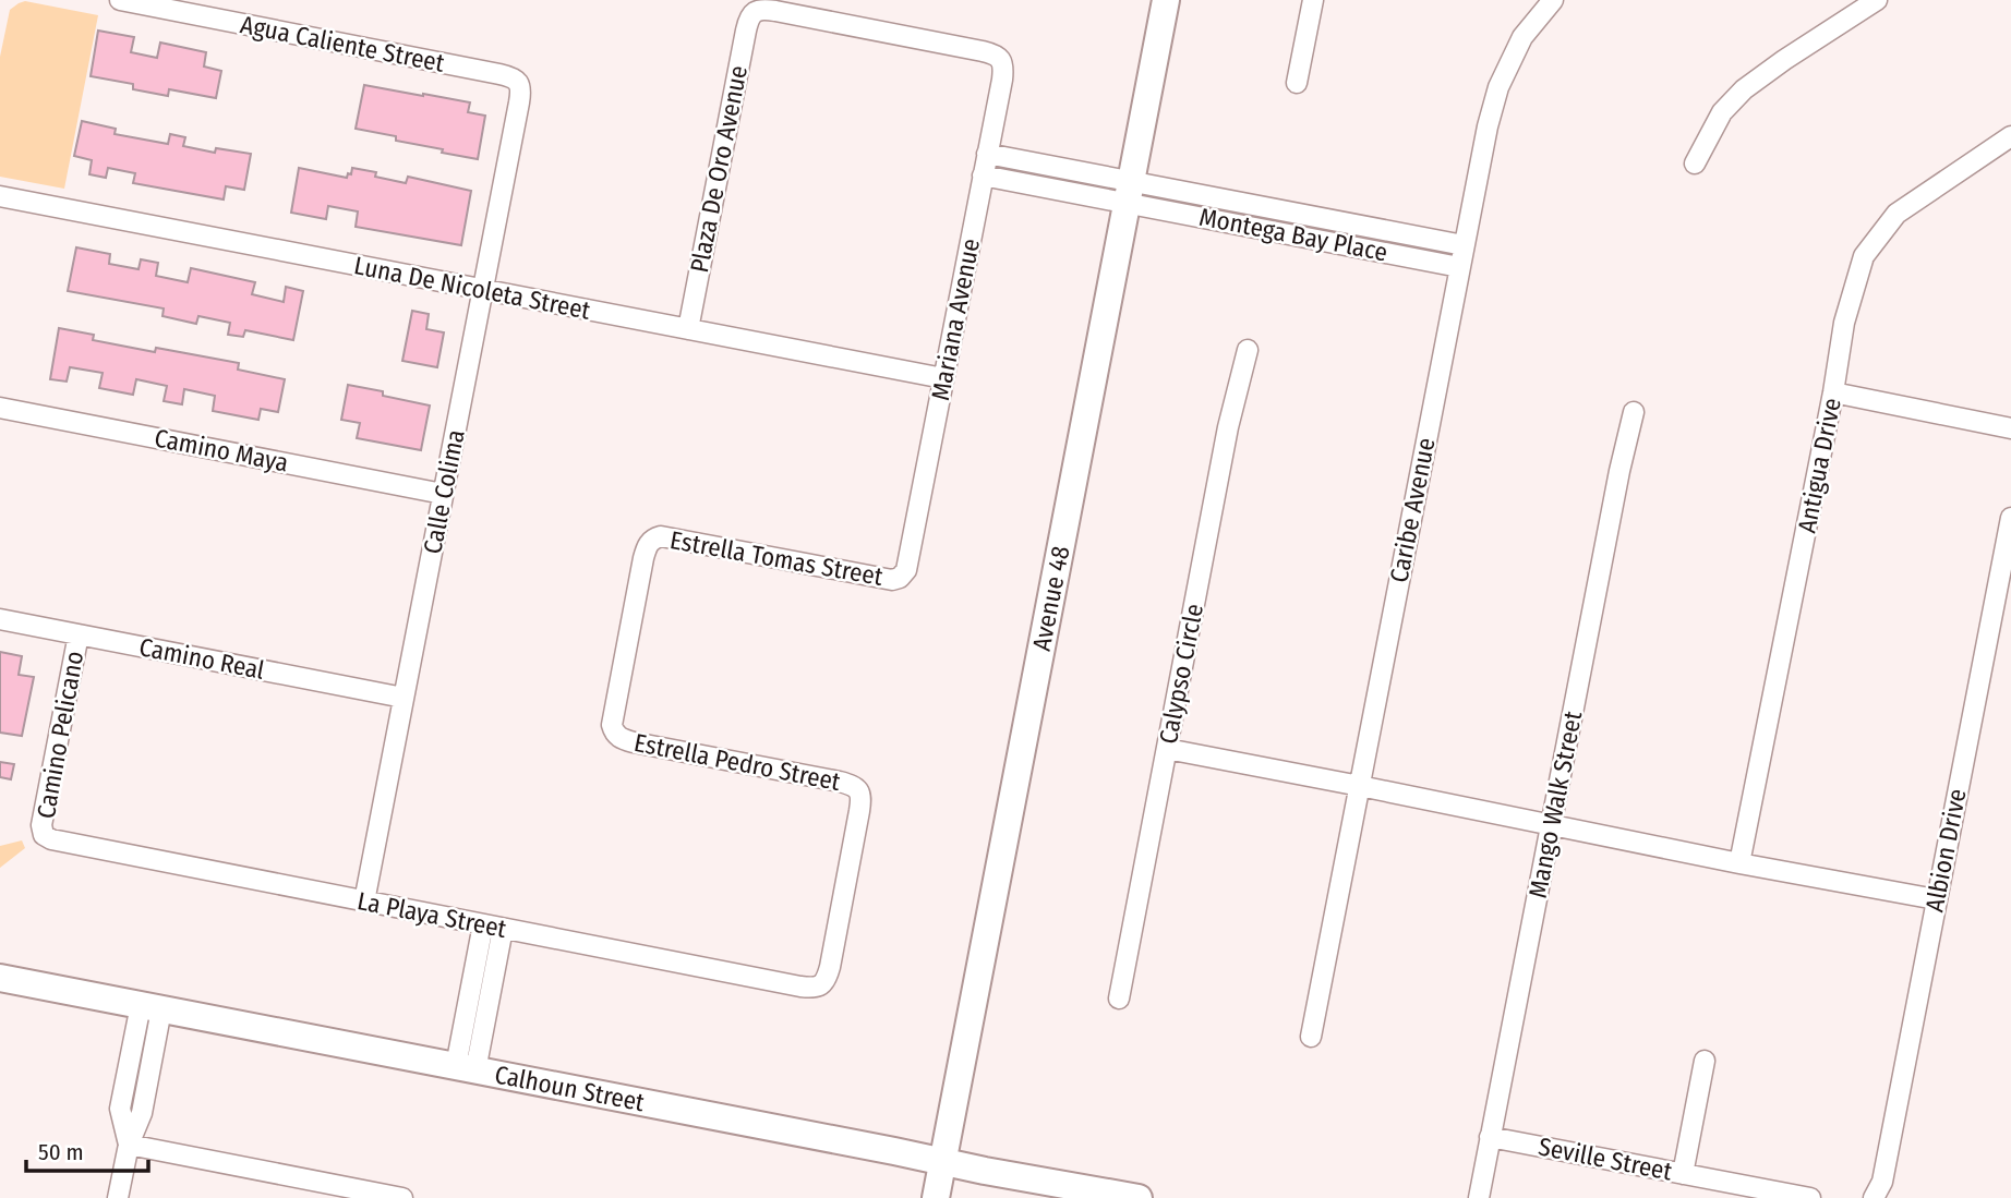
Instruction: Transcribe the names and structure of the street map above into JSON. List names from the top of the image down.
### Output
{
  "streets": {
    "main road": ["Avenue 48", "Calhoun Street"],
    "street": [
      "Agua Caliente Street",
      "Plaza De Oro Avenue",
      "Montega Bay Place",
      "Luna De Nicoleta Street",
      "Mariana Avenue",
      "Camino Maya",
      "Antigua Drive",
      "Calle Colima",
      "Caribe Avenue",
      "Estrella Tomas Street",
      "Camino Real",
      "Calypso Circle",
      "Camino Pelicano",
      "Estrella Pedro Street",
      "Mango Walk Street",
      "Albion Drive",
      "La Playa Street",
      "Seville Street"
    ]
  },
  "crossings": [
    ["Agua Caliente Street", "Calle Colima"],
    ["Plaza De Oro Avenue", "Luna De Nicoleta Street"],
    ["Plaza De Oro Avenue", "Mariana Avenue"],
    ["Montega Bay Place", "Caribe Avenue"],
    ["Montega Bay Place", "Avenue 48"],
    ["Luna De Nicoleta Street", "Mariana Avenue"],
    ["Luna De Nicoleta Street", "Calle Colima"],
    ["Mariana Avenue", "Estrella Tomas Street"],
    ["Camino Maya", "Calle Colima"],
    ["Calle Colima", "Camino Real"],
    ["Calle Colima", "La Playa Street"],
    ["Estrella Tomas Street", "Estrella Pedro Street"],
    ["Avenue 48", "Calhoun Street"],
    ["Camino Real", "Camino Pelicano"],
    ["Camino Pelicano", "La Playa Street"],
    ["Estrella Pedro Street", "La Playa Street"],
    ["Mango Walk Street", "Seville Street"]
  ],
  "scale_bar": "50 m"
}
